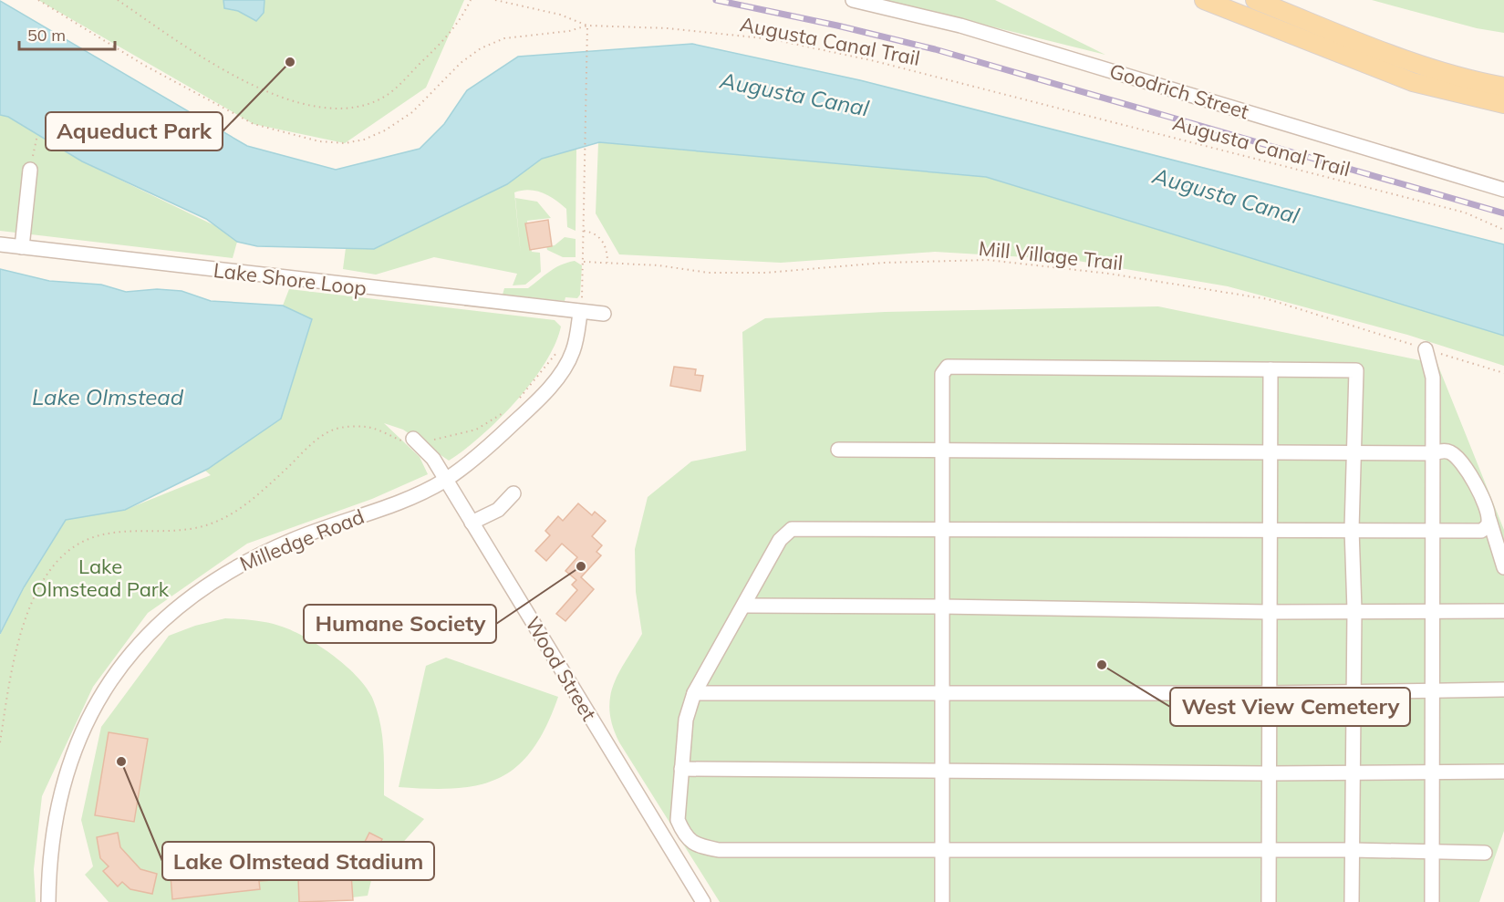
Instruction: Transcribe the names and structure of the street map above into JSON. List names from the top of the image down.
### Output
{
  "streets": {
    "street": [
      "Goodrich Street",
      "Lake Shore Loop",
      "Milledge Road",
      "Wood Street"
    ],
    "path": ["Augusta Canal Trail", "Mill Village Trail"]
  },
  "crossings": [
    ["Lake Shore Loop", "Milledge Road"],
    ["Milledge Road", "Wood Street"]
  ],
  "water": ["Augusta Canal", "Lake Olmstead"],
  "parks": ["Lake Olmstead Park"],
  "places": [
    "Aqueduct Park",
    "Humane Society",
    "West View Cemetery",
    "Lake Olmstead Stadium"
  ],
  "scale_bar": "50 m"
}
